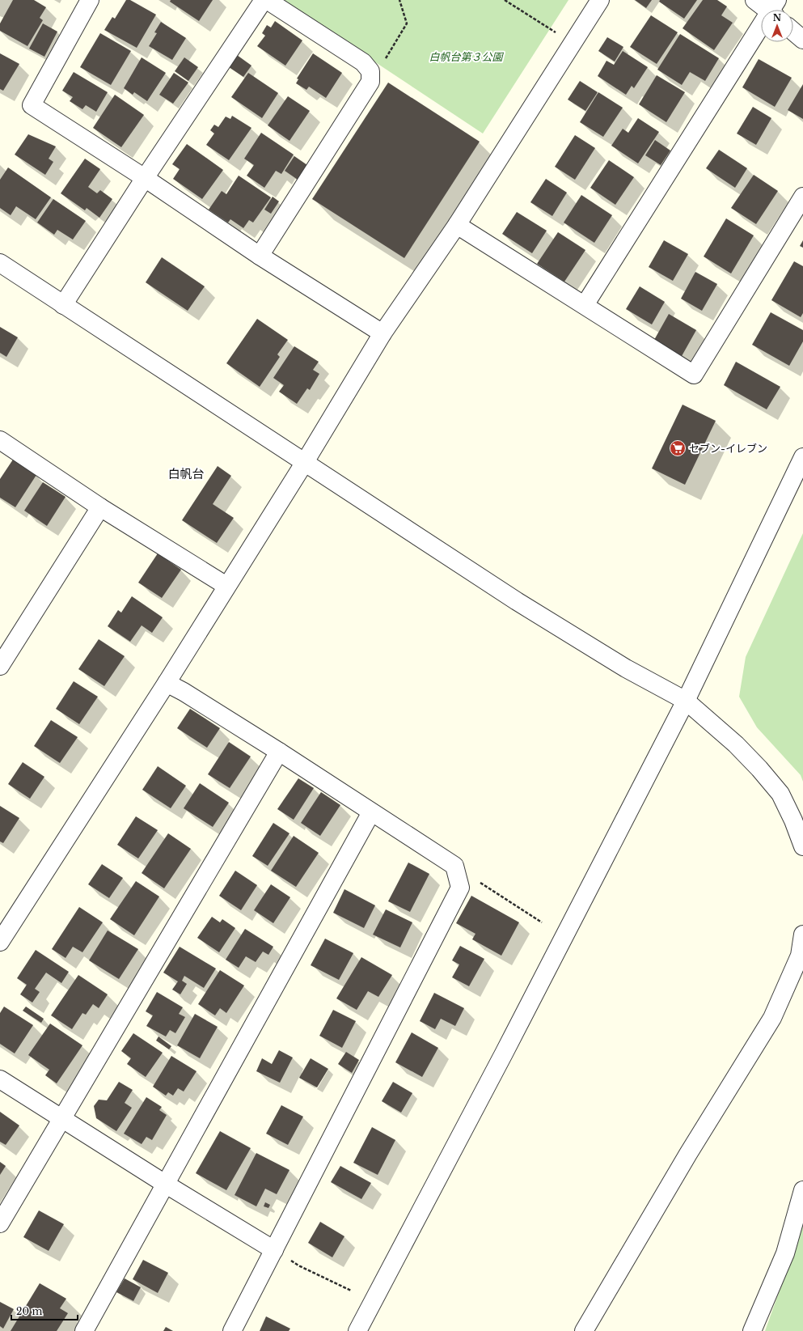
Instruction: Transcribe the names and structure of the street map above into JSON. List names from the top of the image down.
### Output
{
  "districts": ["白帆台"],
  "parks": ["白帆台第３公園"],
  "places": {
    "supermarket": ["セブン-イレブン"]
  },
  "scale_bar": "20 m",
  "north": "top"
}
